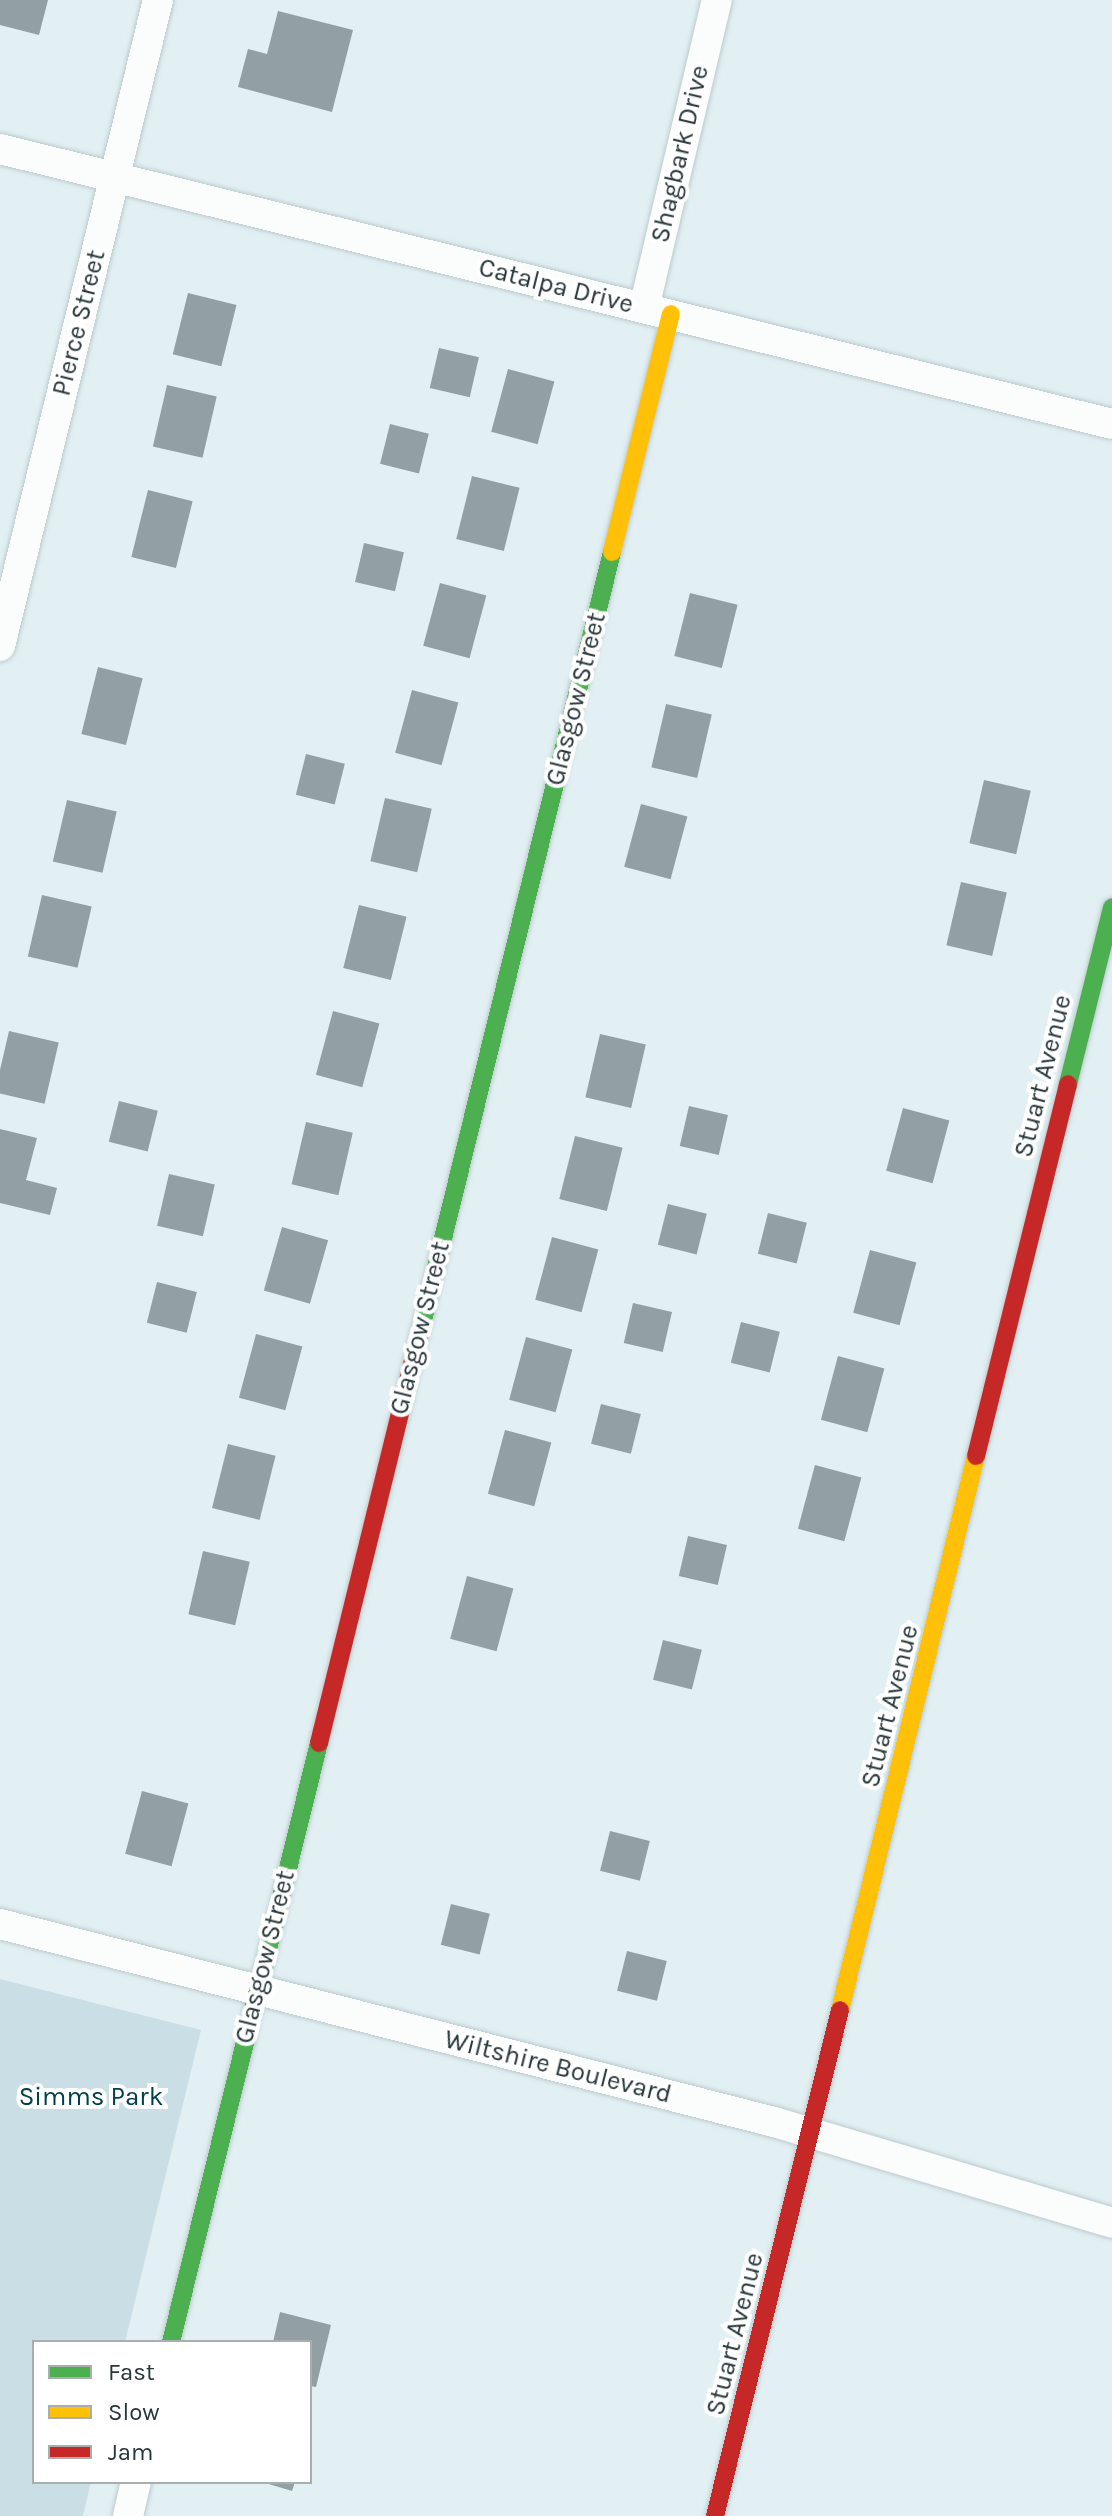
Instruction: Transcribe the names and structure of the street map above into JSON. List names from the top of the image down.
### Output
{
  "streets": {
    "street": [
      "Shagbark Drive",
      "Catalpa Drive",
      "Pierce Street",
      "Glasgow Street",
      "Stuart Avenue",
      "Wiltshire Boulevard"
    ]
  },
  "crossings": [
    ["Shagbark Drive", "Catalpa Drive"],
    ["Shagbark Drive", "Glasgow Street"],
    ["Catalpa Drive", "Pierce Street"],
    ["Catalpa Drive", "Glasgow Street"],
    ["Glasgow Street", "Wiltshire Boulevard"],
    ["Stuart Avenue", "Wiltshire Boulevard"]
  ],
  "parks": ["Simms Park"],
  "legend": ["Fast", "Slow", "Jam"]
}
